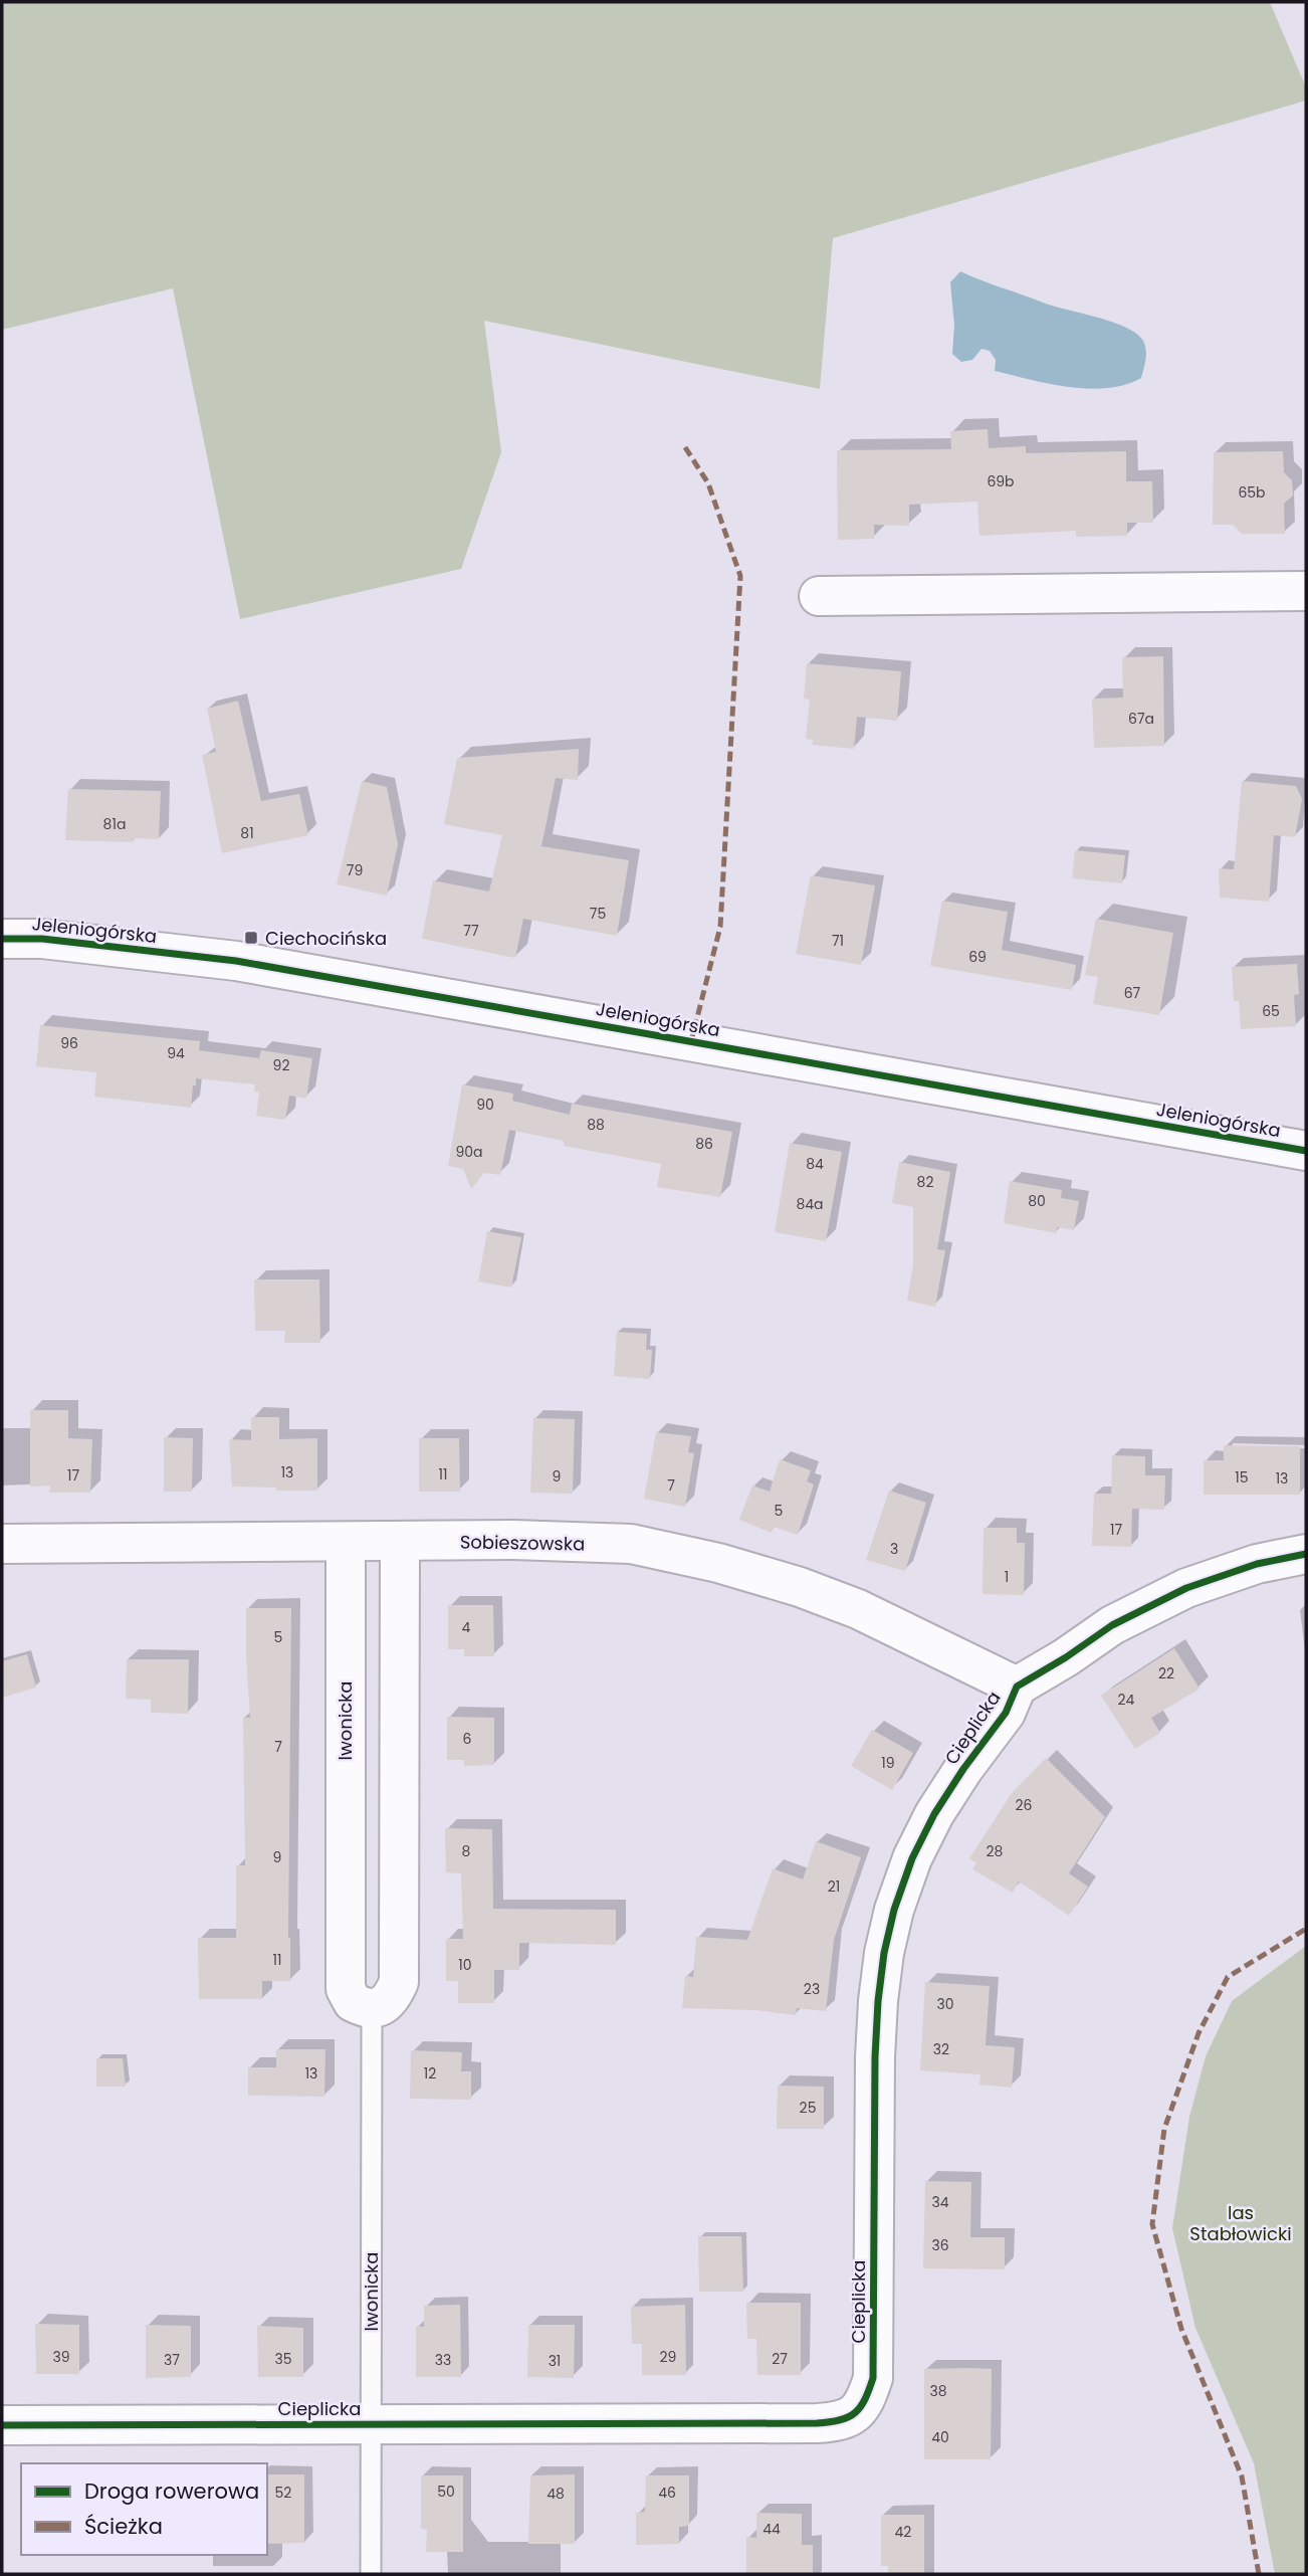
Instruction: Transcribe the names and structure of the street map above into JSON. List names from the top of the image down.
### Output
{
  "streets": {
    "street": [
      "Jeleniogórska",
      "Sobieszowska",
      "Iwonicka",
      "Cieplicka"
    ]
  },
  "crossings": [
    ["Sobieszowska", "Iwonicka"],
    ["Sobieszowska", "Cieplicka"],
    ["Iwonicka", "Cieplicka"]
  ],
  "parks": ["las Stabłowicki"],
  "places": {
    "transit": ["Ciechocińska"]
  },
  "house_numbers": [
    "69b",
    "65b",
    "67a",
    "81a",
    "81",
    "79",
    "75",
    "77",
    "71",
    "69",
    "67",
    "65",
    "96",
    "94",
    "92",
    "90",
    "88",
    "86",
    "90a",
    "84",
    "82",
    "80",
    "84a",
    "13",
    "11",
    "17",
    "9",
    "15",
    "13",
    "7",
    "5",
    "17",
    "3",
    "1",
    "4",
    "5",
    "22",
    "24",
    "6",
    "7",
    "19",
    "26",
    "8",
    "28",
    "9",
    "21",
    "11",
    "10",
    "23",
    "30",
    "32",
    "13",
    "12",
    "25",
    "34",
    "36",
    "39",
    "29",
    "35",
    "27",
    "37",
    "33",
    "31",
    "38",
    "40",
    "50",
    "52",
    "46",
    "48",
    "44",
    "42"
  ],
  "legend": ["Droga rowerowa", "Ścieżka"]
}
